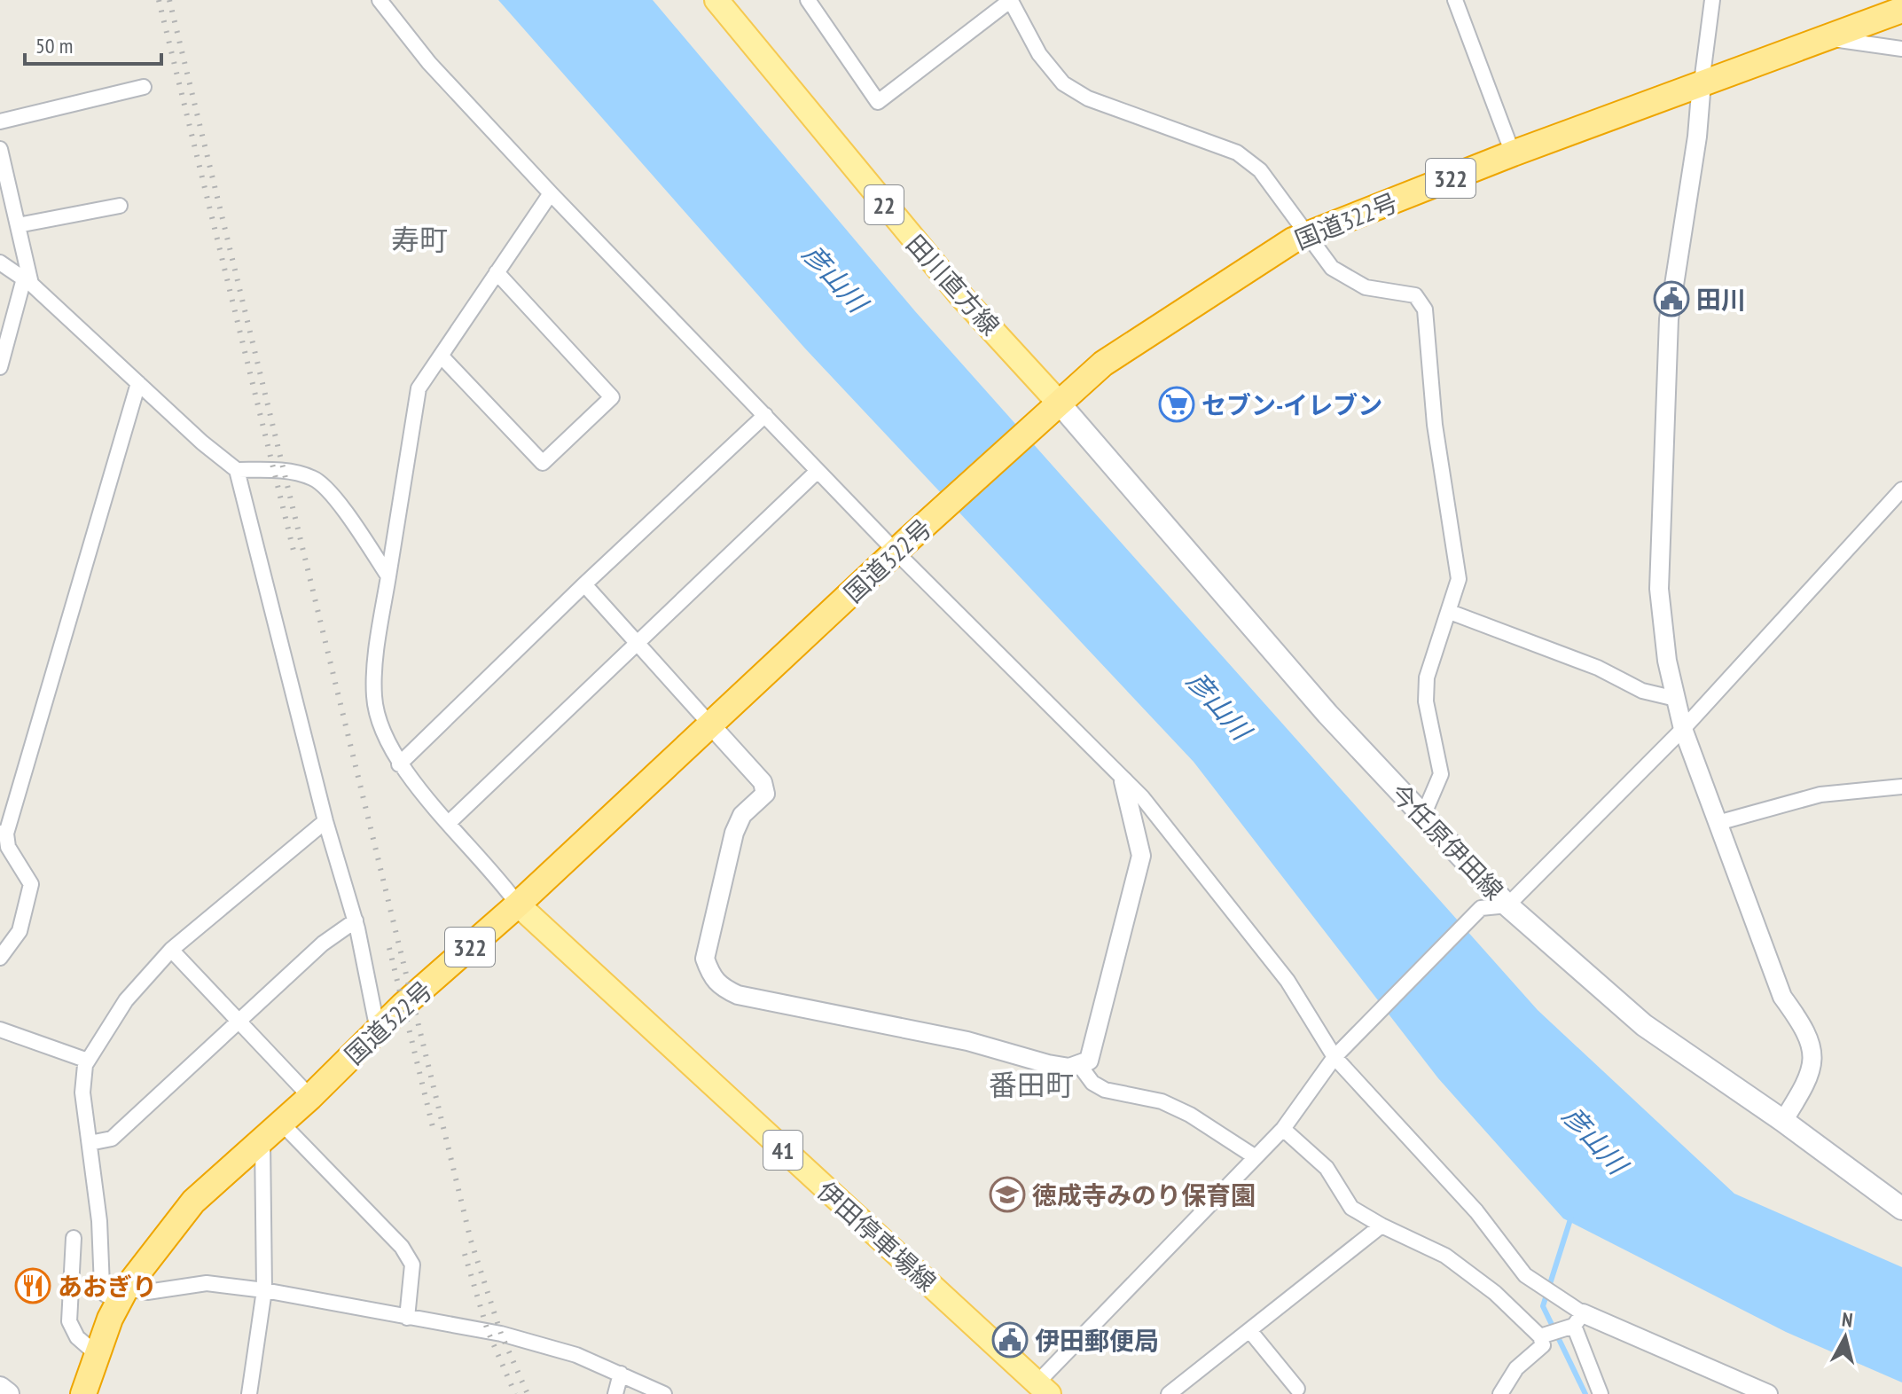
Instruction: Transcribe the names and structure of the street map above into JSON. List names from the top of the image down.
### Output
{
  "streets": {
    "highway": ["322", "国道322号"],
    "main road": [
      "22",
      "田川直方線",
      "今任原伊田線",
      "41",
      "伊田停車場線"
    ]
  },
  "crossings": [
    ["国道322号", "田川直方線"],
    ["国道322号", "今任原伊田線"],
    ["国道322号", "伊田停車場線"],
    ["田川直方線", "今任原伊田線"]
  ],
  "districts": ["寿町", "番田町"],
  "water": ["彦山川"],
  "places": {
    "public building": ["田川", "伊田郵便局"],
    "supermarket": ["セブン-イレブン"],
    "school or university": ["徳成寺みのり保育園"],
    "restaurant": ["あおぎり"]
  },
  "scale_bar": "50 m",
  "north": "top"
}
